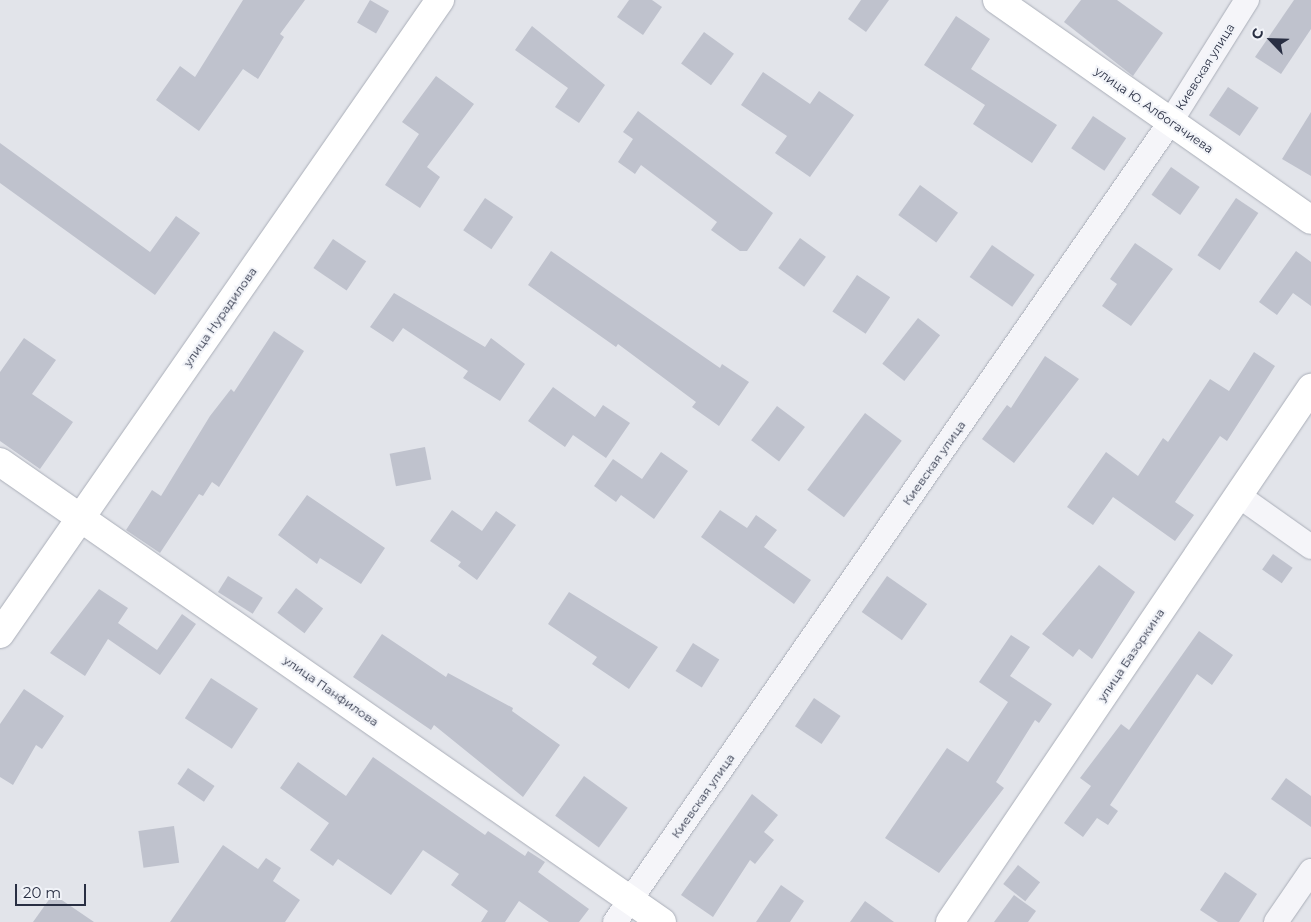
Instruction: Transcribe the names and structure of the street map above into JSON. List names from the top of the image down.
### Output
{
  "streets": {
    "street": [
      "Киевская улица",
      "улица Ю. Албогачиева",
      "улица Нурадилова",
      "улица Базоркина",
      "улица Панфилова"
    ]
  },
  "crossings": [
    ["Киевская улица", "улица Ю. Албогачиева"],
    ["Киевская улица", "улица Панфилова"],
    ["улица Нурадилова", "улица Панфилова"]
  ],
  "scale_bar": "20 m",
  "north": "top left"
}
